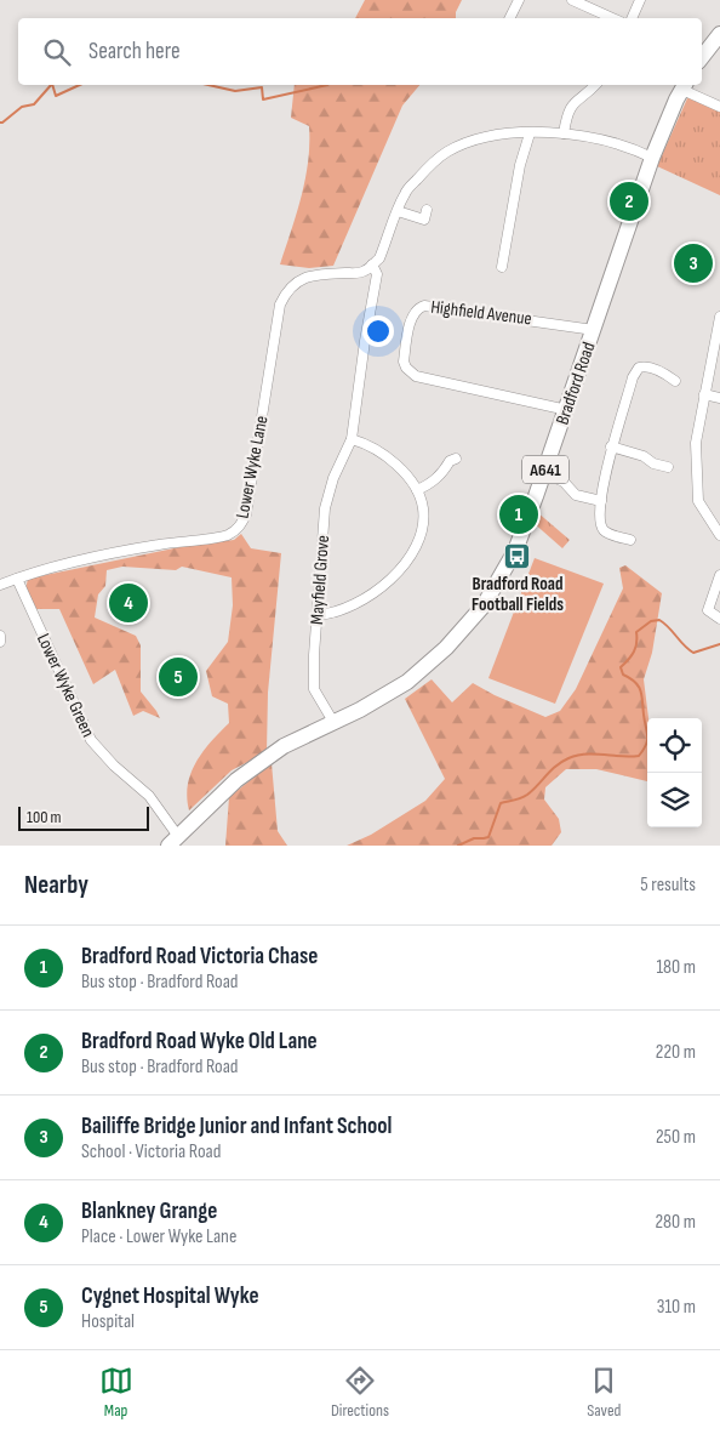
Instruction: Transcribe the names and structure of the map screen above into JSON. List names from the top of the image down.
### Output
{
  "streets": {
    "main road": ["Bradford Road", "A641"],
    "street": [
      "Highfield Avenue",
      "Lower Wyke Lane",
      "Mayfield Grove",
      "Lower Wyke Green"
    ]
  },
  "crossings": [
    ["Highfield Avenue", "Bradford Road"],
    ["Bradford Road", "Mayfield Grove"],
    ["Bradford Road", "Lower Wyke Green"],
    ["Lower Wyke Lane", "Mayfield Grove"],
    ["Lower Wyke Lane", "Lower Wyke Green"]
  ],
  "places": {
    "bus stop": ["Bradford Road Football Fields"]
  },
  "scale_bar": "100 m",
  "page": {
    "search": "Search here",
    "pins": [
      "2",
      "3",
      "1",
      "4",
      "5"
    ],
    "scale": "100 m",
    "heading": ["Nearby", "5 results"],
    "list": [
      {
        "mark": "1",
        "name": "Bradford Road Victoria Chase",
        "note": "Bus stop · Bradford Road",
        "value": "180 m"
      },
      {
        "mark": "2",
        "name": "Bradford Road Wyke Old Lane",
        "note": "Bus stop · Bradford Road",
        "value": "220 m"
      },
      {
        "mark": "3",
        "name": "Bailiffe Bridge Junior and Infant School",
        "note": "School · Victoria Road",
        "value": "250 m"
      },
      {
        "mark": "4",
        "name": "Blankney Grange",
        "note": "Place · Lower Wyke Lane",
        "value": "280 m"
      },
      {
        "mark": "5",
        "name": "Cygnet Hospital Wyke",
        "note": "Hospital",
        "value": "310 m"
      }
    ],
    "nav": ["Map", "Directions", "Saved"]
  }
}
